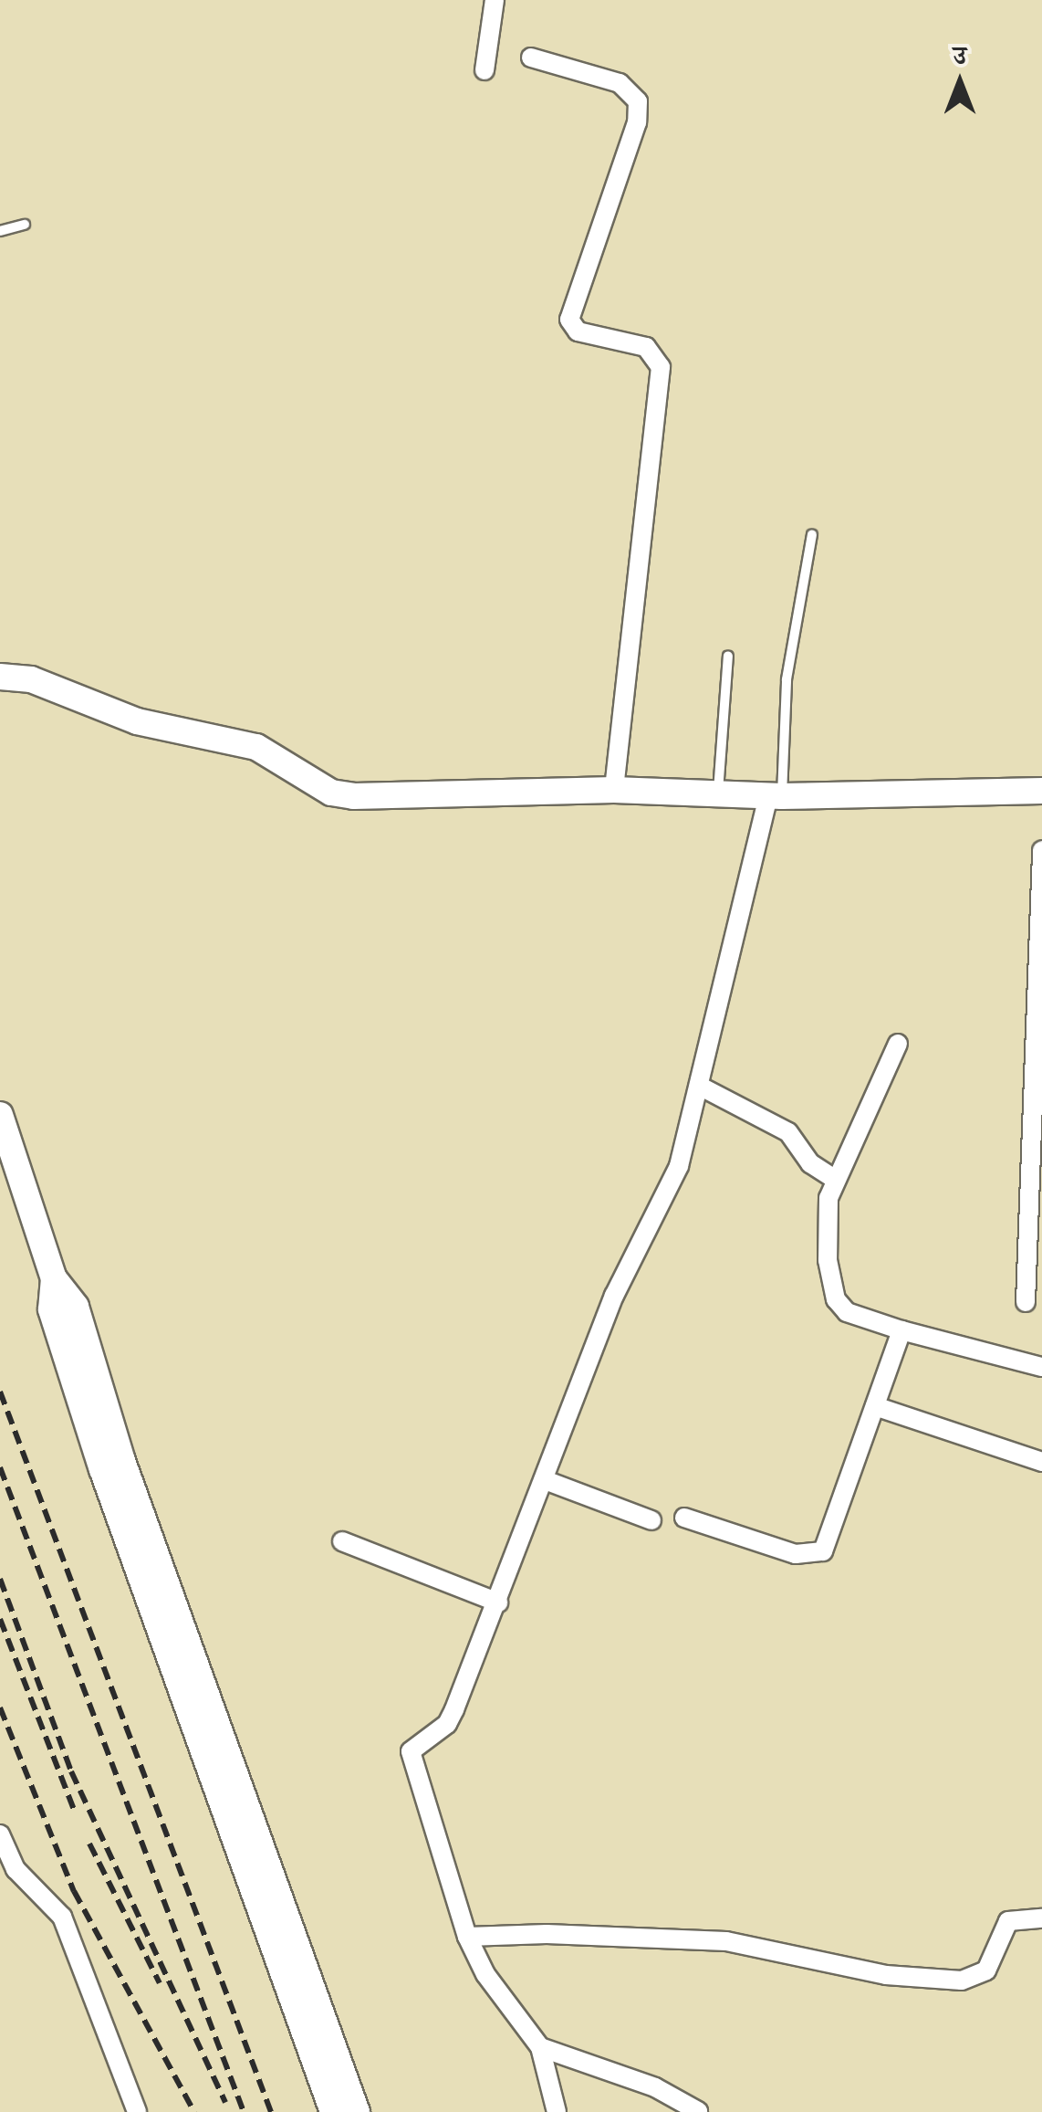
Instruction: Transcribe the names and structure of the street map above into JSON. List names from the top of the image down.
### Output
{
  "north": "top"
}
